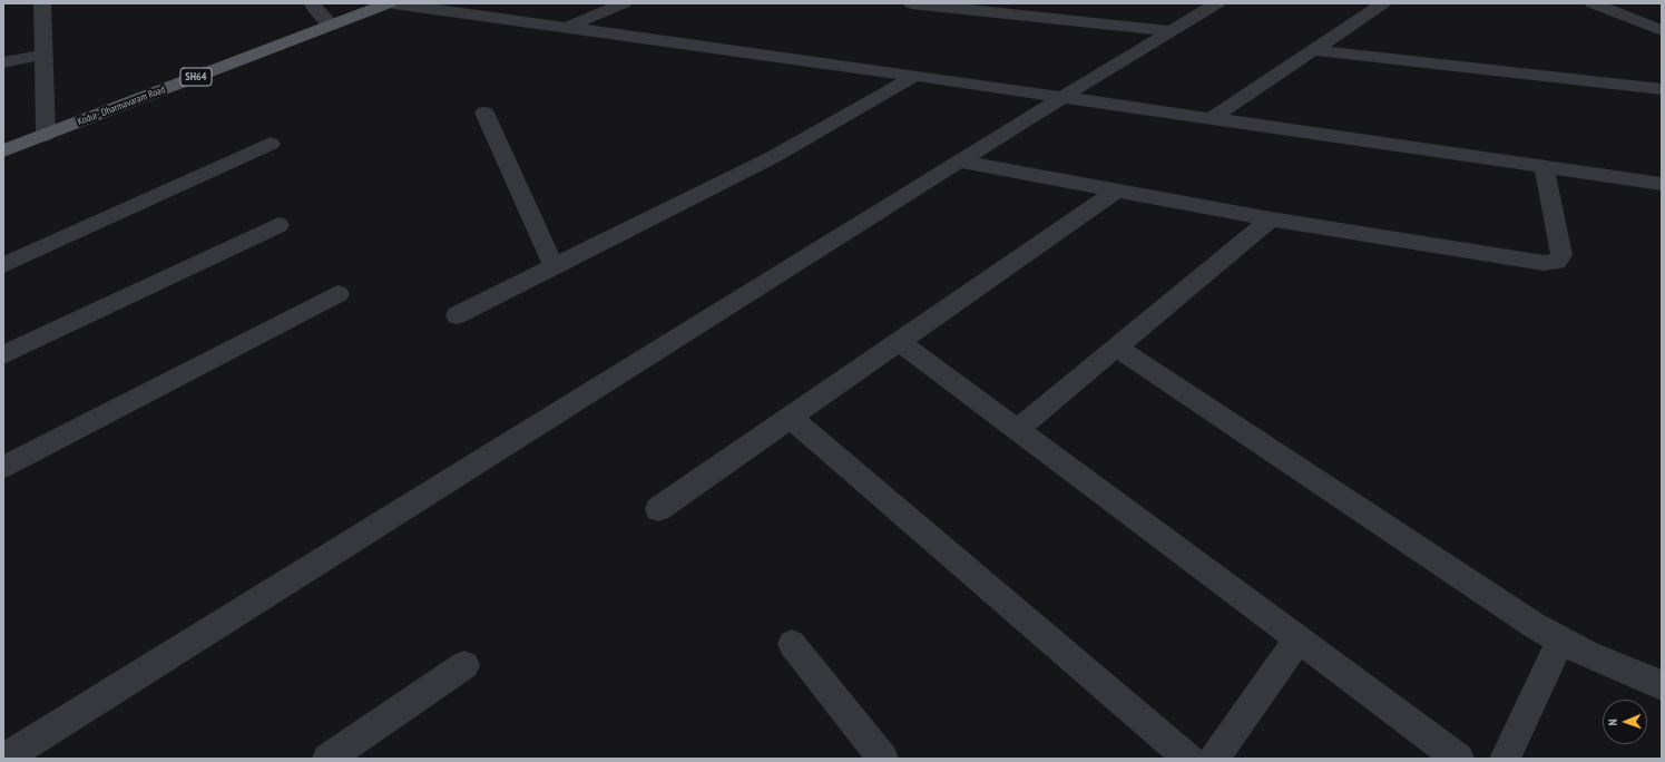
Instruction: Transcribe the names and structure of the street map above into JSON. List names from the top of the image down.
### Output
{
  "streets": {
    "main road": ["SH64", "Kodur- Dharmavaram Road"]
  },
  "north": "left"
}
